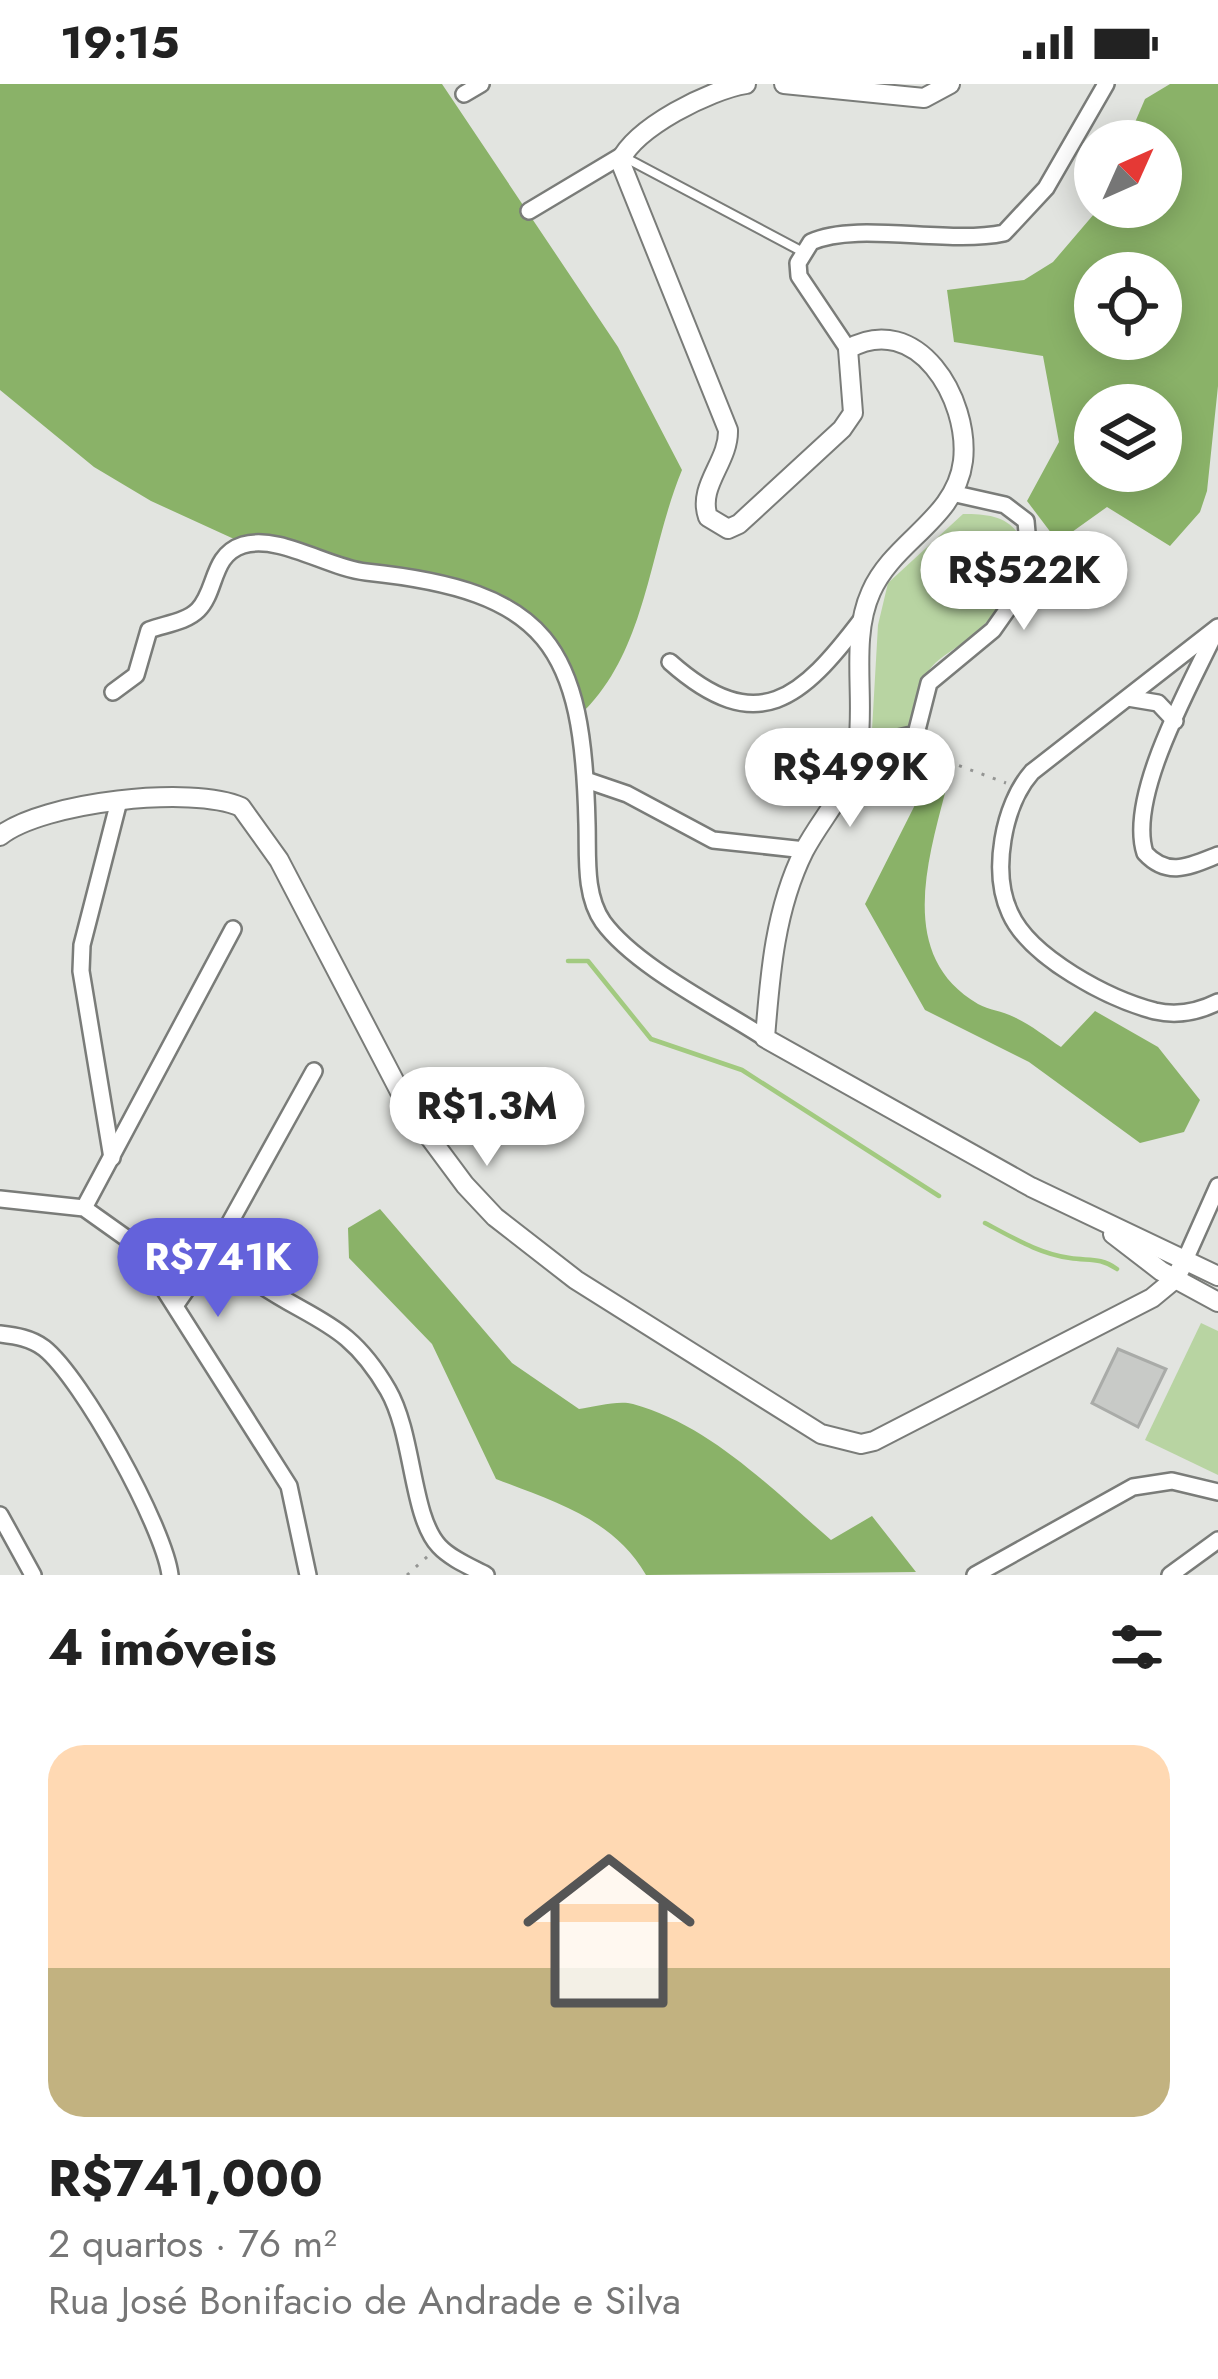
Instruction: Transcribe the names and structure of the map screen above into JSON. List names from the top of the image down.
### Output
{
  "north": "top right",
  "page": {
    "status": "19:15",
    "price": [
      "R$522K",
      "R$499K",
      "R$1.3M",
      "R$741K"
    ],
    "heading": "4 imóveis",
    "list": [
      {
        "name": "R$741,000",
        "note": "2 quartos · 76 m² · Rua José Bonifacio de Andrade e Silva"
      }
    ]
  }
}
